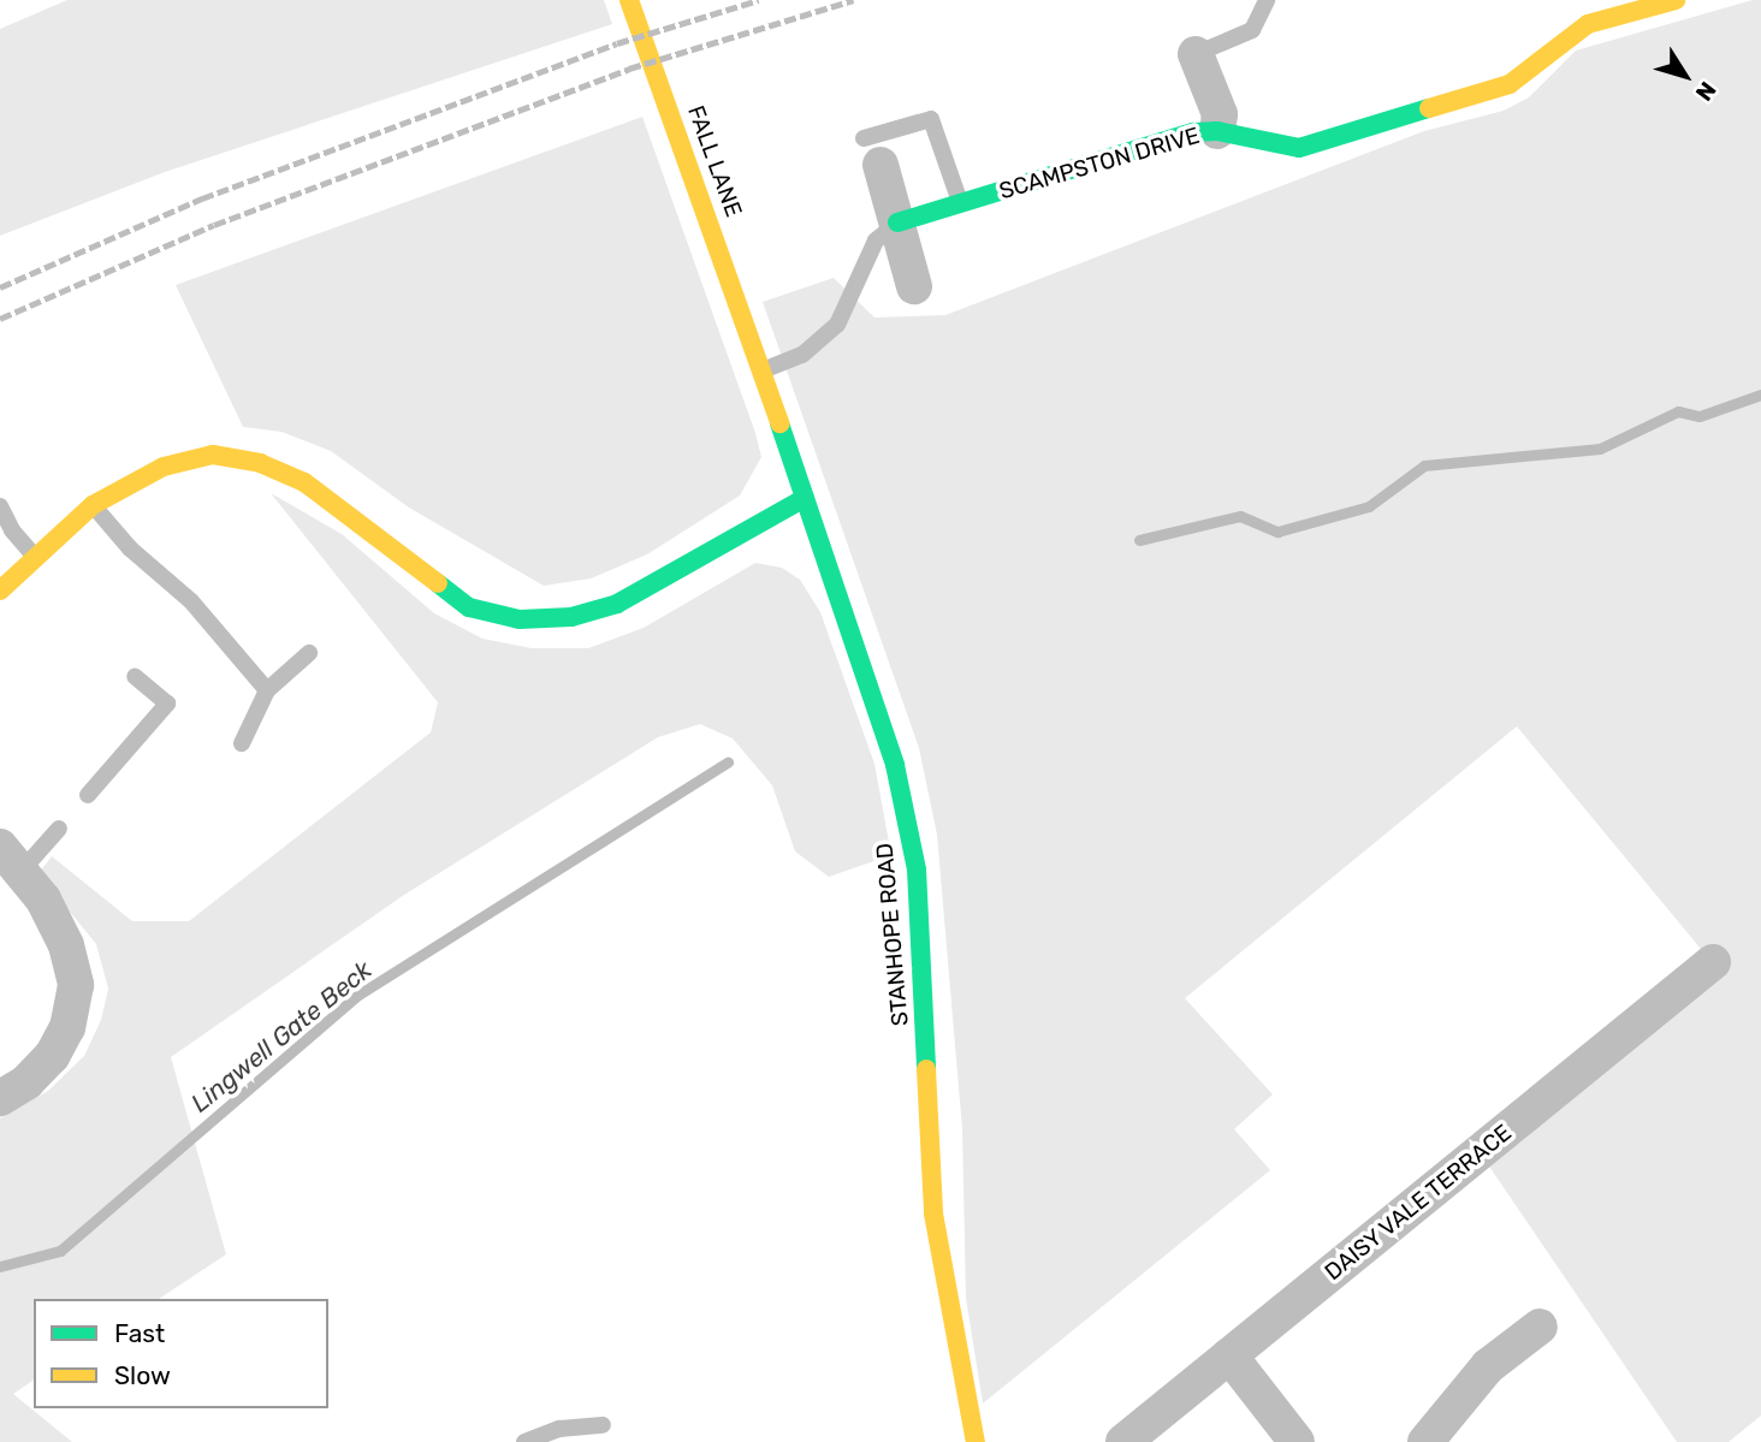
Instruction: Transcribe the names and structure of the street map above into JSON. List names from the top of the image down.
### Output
{
  "streets": {
    "street": [
      "FALL LANE",
      "SCAMPSTON DRIVE",
      "STANHOPE ROAD",
      "DAISY VALE TERRACE"
    ]
  },
  "crossings": [
    ["FALL LANE", "STANHOPE ROAD"]
  ],
  "water": ["Lingwell Gate Beck"],
  "legend": ["Fast", "Slow"],
  "north": "bottom right"
}
